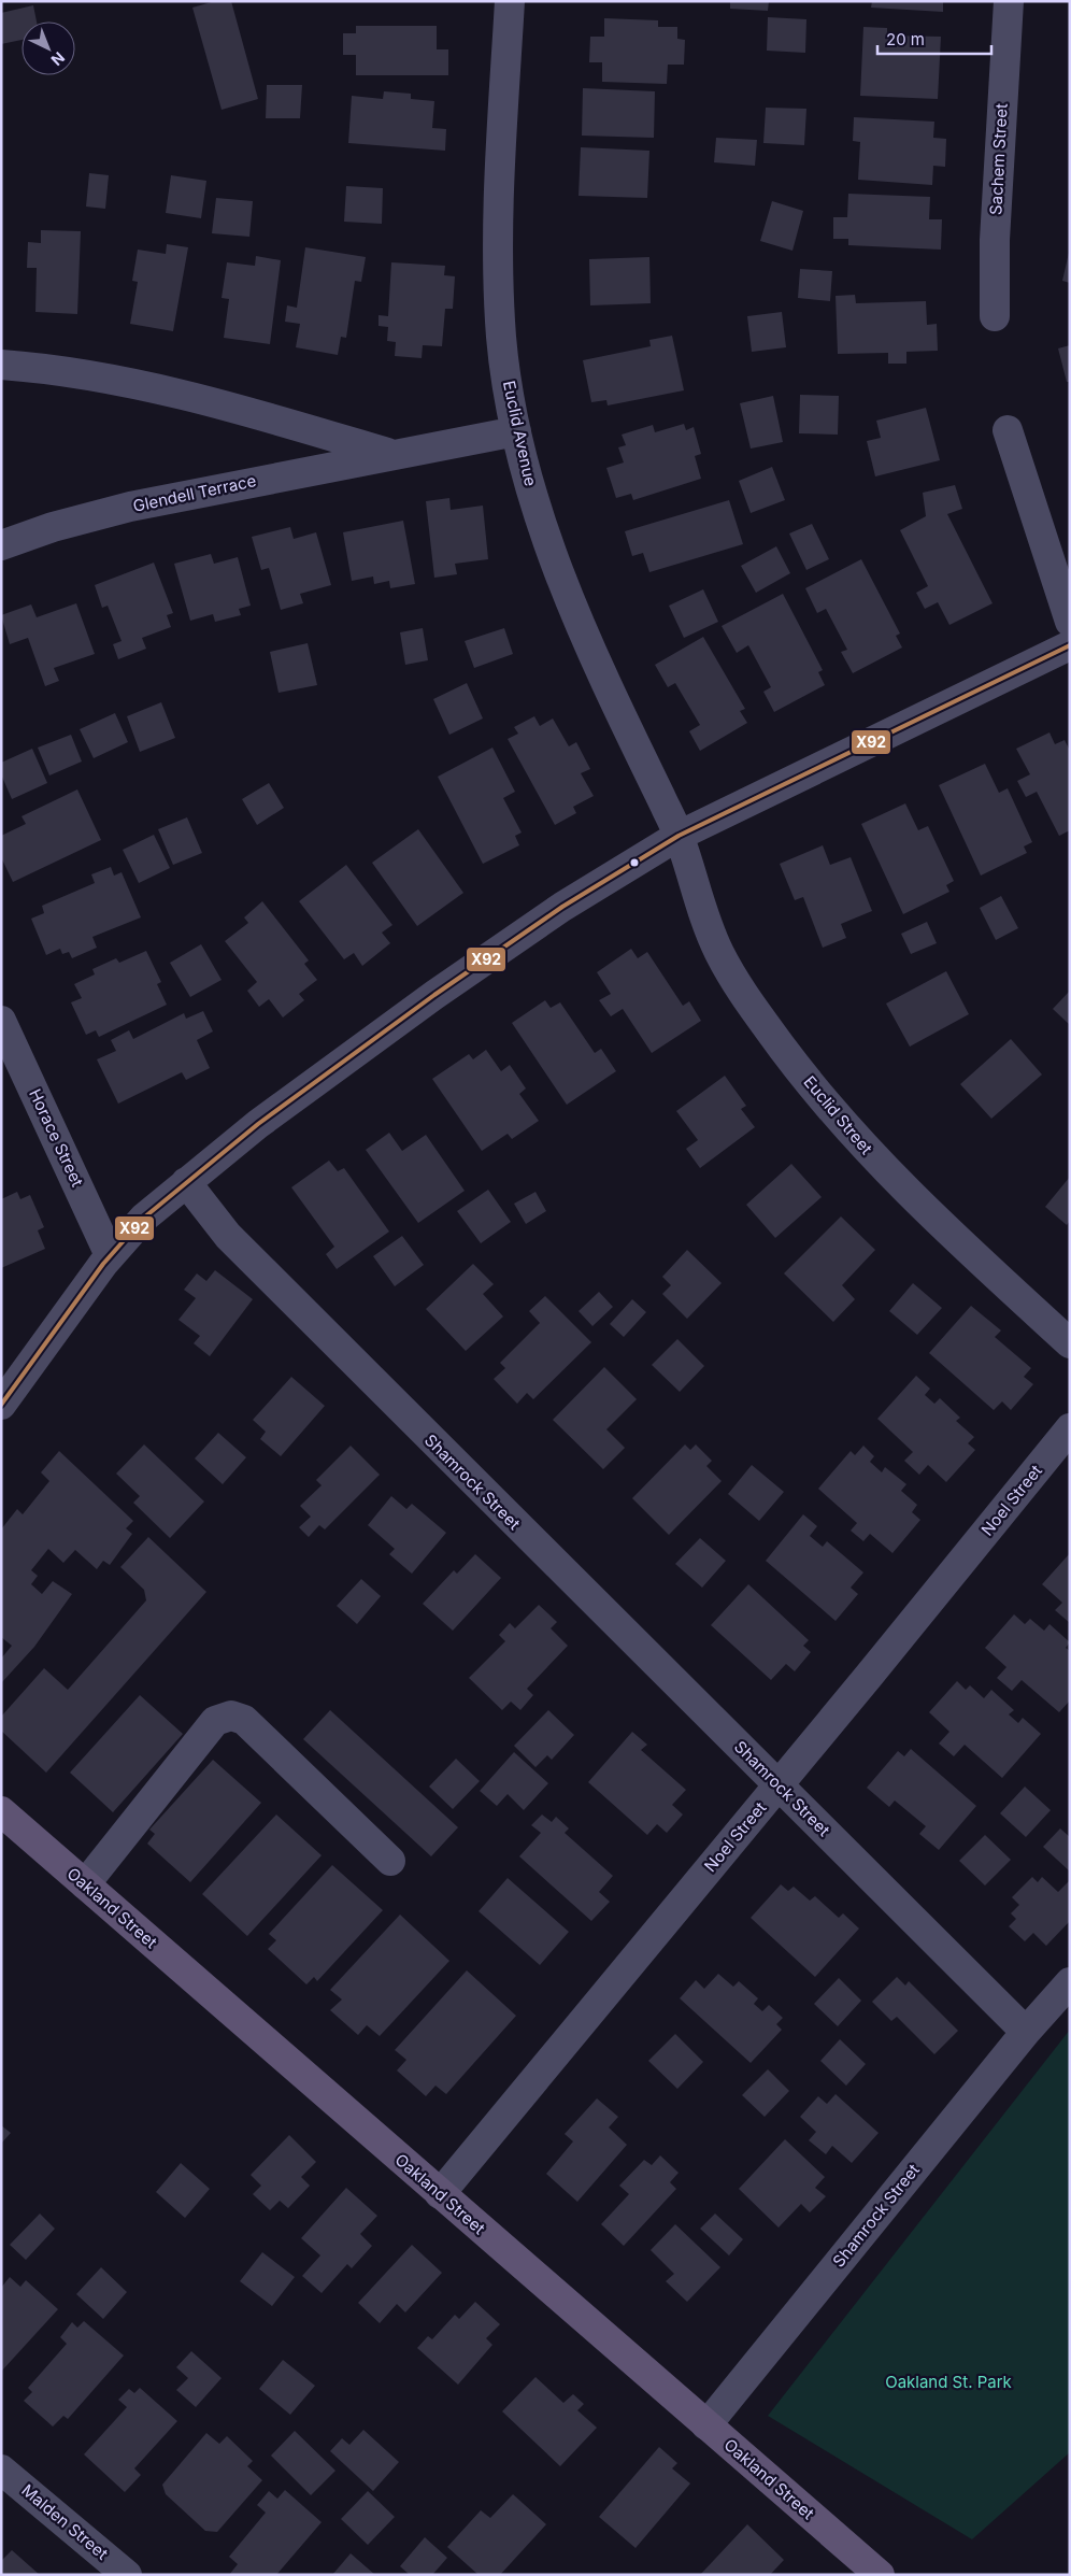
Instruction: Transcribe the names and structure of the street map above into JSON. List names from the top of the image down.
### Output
{
  "streets": {
    "main road": ["Oakland Street"],
    "street": [
      "Sachem Street",
      "Euclid Avenue",
      "Glendell Terrace",
      "Euclid Street",
      "Horace Street",
      "Shamrock Street",
      "Noel Street",
      "Malden Street"
    ]
  },
  "crossings": [
    ["Euclid Avenue", "Glendell Terrace"],
    ["Euclid Avenue", "Euclid Street"],
    ["Shamrock Street", "Noel Street"],
    ["Shamrock Street", "Oakland Street"],
    ["Noel Street", "Oakland Street"]
  ],
  "parks": ["Oakland St. Park"],
  "lines": ["transit line X92"],
  "scale_bar": "20 m",
  "north": "bottom right"
}
